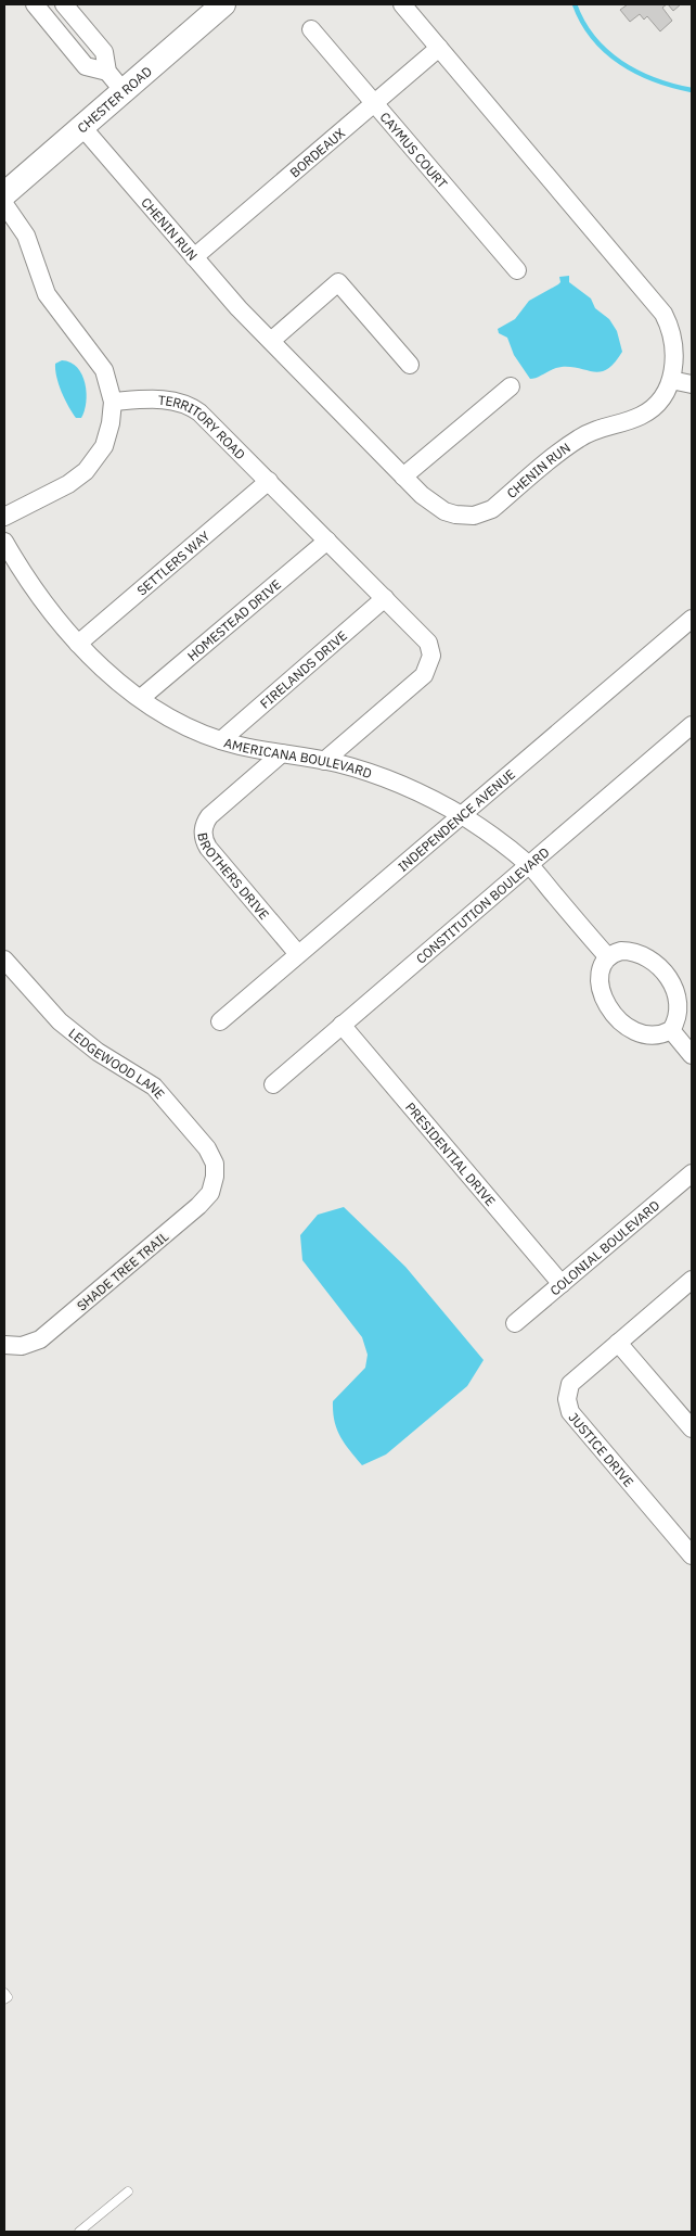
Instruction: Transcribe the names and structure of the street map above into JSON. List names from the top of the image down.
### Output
{
  "streets": {
    "street": [
      "CHESTER ROAD",
      "CAYMUS COURT",
      "BORDEAUX",
      "CHENIN RUN",
      "TERRITORY ROAD",
      "SETTLERS WAY",
      "HOMESTEAD DRIVE",
      "FIRELANDS DRIVE",
      "AMERICANA BOULEVARD",
      "INDEPENDENCE AVENUE",
      "BROTHERS DRIVE",
      "CONSTITUTION BOULEVARD",
      "LEDGEWOOD LANE",
      "PRESIDENTIAL DRIVE",
      "COLONIAL BOULEVARD",
      "SHADE TREE TRAIL",
      "JUSTICE DRIVE"
    ]
  },
  "crossings": [
    ["CHESTER ROAD", "CHENIN RUN"],
    ["CAYMUS COURT", "BORDEAUX"],
    ["BORDEAUX", "CHENIN RUN"],
    ["TERRITORY ROAD", "SETTLERS WAY"],
    ["TERRITORY ROAD", "HOMESTEAD DRIVE"],
    ["TERRITORY ROAD", "FIRELANDS DRIVE"],
    ["TERRITORY ROAD", "AMERICANA BOULEVARD"],
    ["SETTLERS WAY", "AMERICANA BOULEVARD"],
    ["HOMESTEAD DRIVE", "AMERICANA BOULEVARD"],
    ["FIRELANDS DRIVE", "AMERICANA BOULEVARD"],
    ["AMERICANA BOULEVARD", "INDEPENDENCE AVENUE"],
    ["AMERICANA BOULEVARD", "BROTHERS DRIVE"],
    ["AMERICANA BOULEVARD", "CONSTITUTION BOULEVARD"],
    ["INDEPENDENCE AVENUE", "BROTHERS DRIVE"],
    ["CONSTITUTION BOULEVARD", "PRESIDENTIAL DRIVE"],
    ["LEDGEWOOD LANE", "SHADE TREE TRAIL"],
    ["PRESIDENTIAL DRIVE", "COLONIAL BOULEVARD"]
  ]
}
